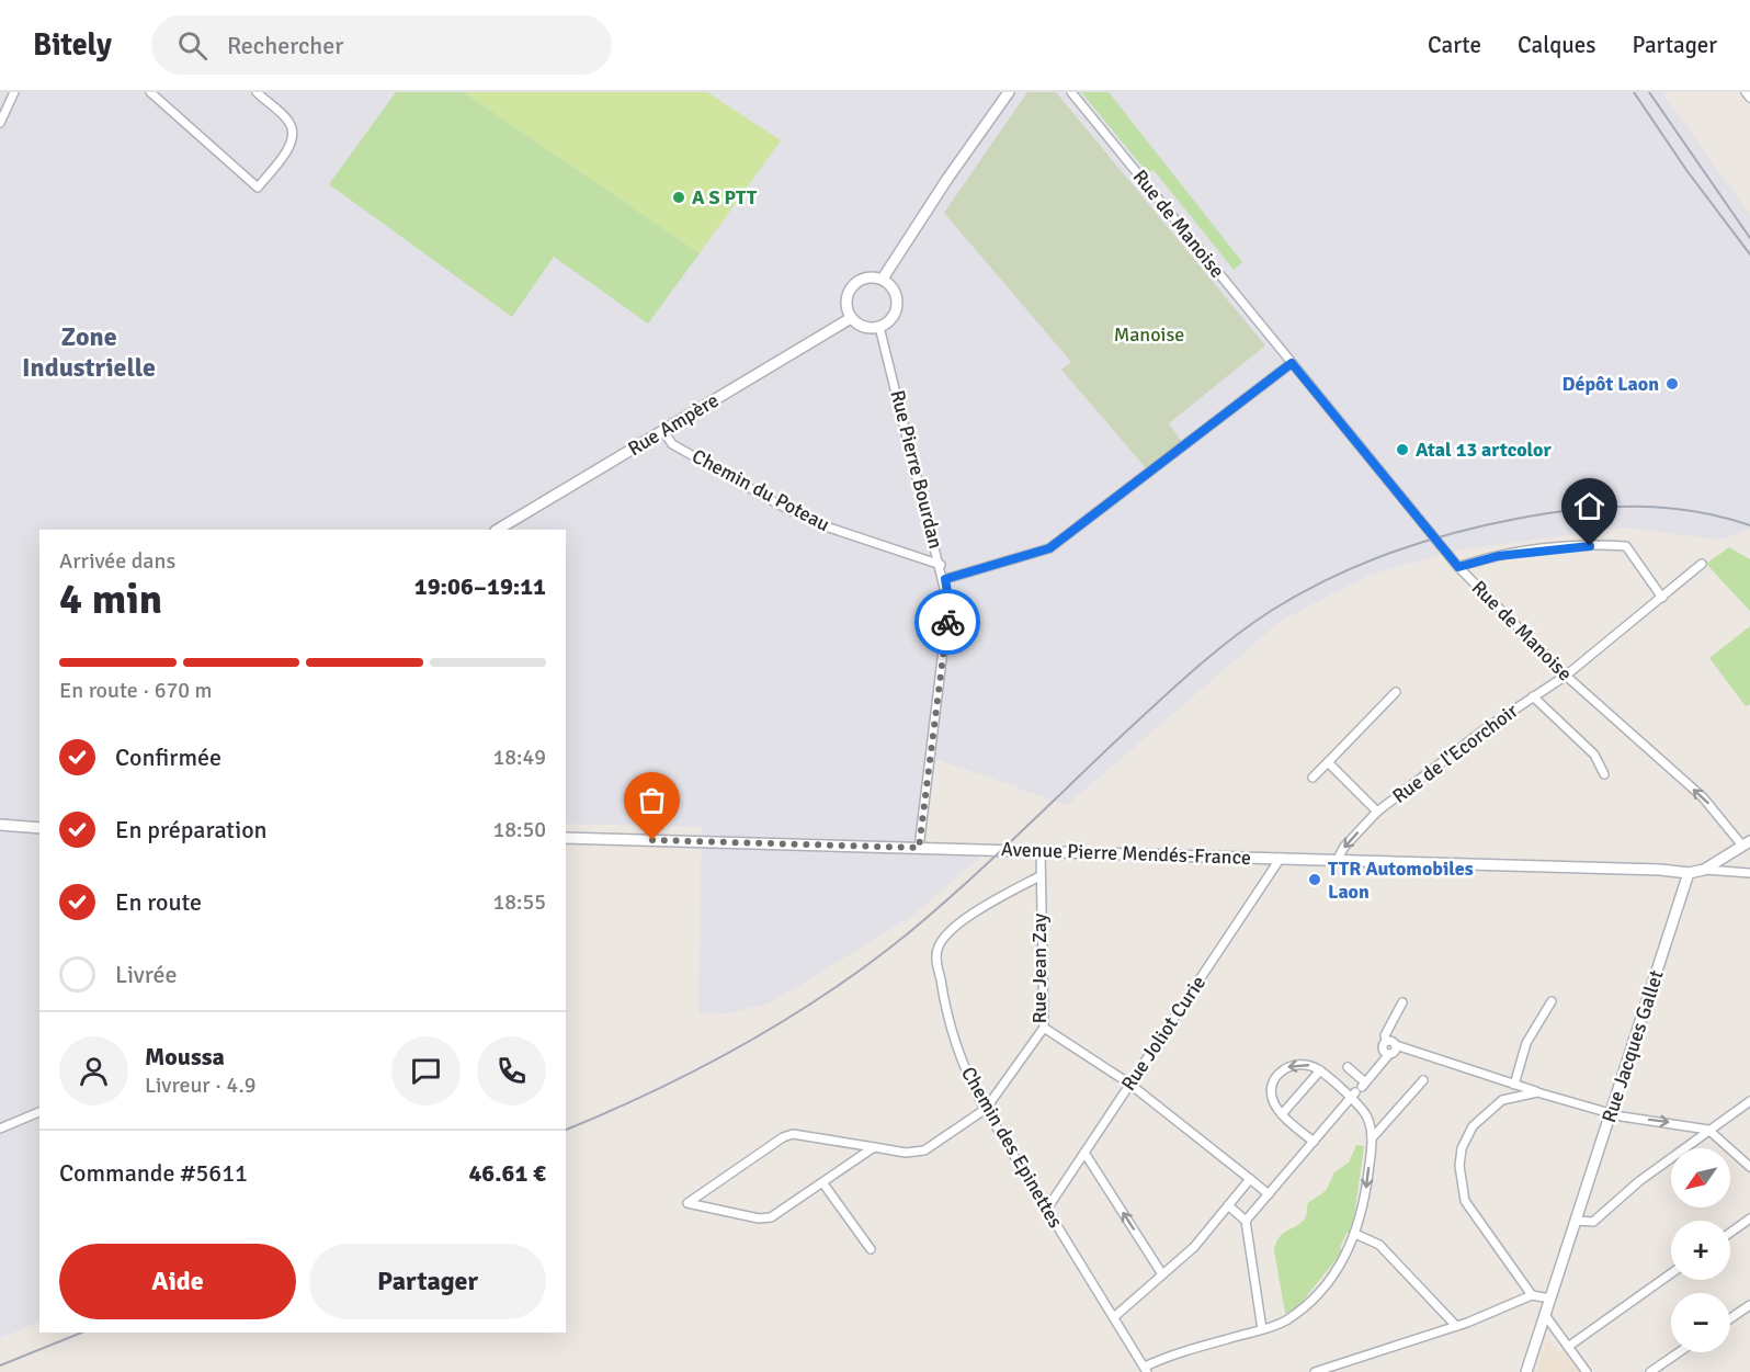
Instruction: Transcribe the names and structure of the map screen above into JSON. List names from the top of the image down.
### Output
{
  "streets": {
    "main road": ["Rue Ampère", "Avenue Pierre Mendés-France", "Rue Jacques Gallet"],
    "street": [
      "Rue de Manoise",
      "Rue Pierre Bourdan",
      "Chemin du Poteau",
      "Rue de l'Ecorchoir",
      "Rue Jean Zay",
      "Rue Joliot Curie",
      "Chemin des Epinettes"
    ]
  },
  "crossings": [
    ["Rue de Manoise", "Rue de l'Ecorchoir"],
    ["Rue Ampère", "Rue Pierre Bourdan"],
    ["Rue Ampère", "Chemin du Poteau"],
    ["Rue Pierre Bourdan", "Chemin du Poteau"],
    ["Rue Pierre Bourdan", "Avenue Pierre Mendés-France"],
    ["Rue de l'Ecorchoir", "Avenue Pierre Mendés-France"],
    ["Avenue Pierre Mendés-France", "Rue Jean Zay"],
    ["Avenue Pierre Mendés-France", "Rue Joliot Curie"],
    ["Avenue Pierre Mendés-France", "Rue Jacques Gallet"],
    ["Rue Jean Zay", "Chemin des Epinettes"],
    ["Rue Joliot Curie", "Chemin des Epinettes"]
  ],
  "districts": ["Zone Industrielle"],
  "parks": ["Manoise"],
  "places": [
    "A S PTT",
    "Dépôt Laon",
    "Atal 13 artcolor",
    "TTR Automobiles Laon"
  ],
  "north": "bottom left",
  "page": {
    "header": "Bitely",
    "search": "Rechercher",
    "nav": ["Carte", "Calques", "Partager"],
    "heading": ["4 min", "Arrivée dans", "19:06–19:11"],
    "panel": [
      "Moussa",
      "Livreur · 4.9",
      "Commande #5611",
      "46.61 €"
    ],
    "bar": "En route · 670 m",
    "list": [
      ["Confirmée", "18:49"],
      ["En préparation", "18:50"],
      ["En route", "18:55"],
      "Livrée"
    ],
    "map_buttons": ["+", "−"],
    "buttons": ["Aide", "Partager"]
  }
}
